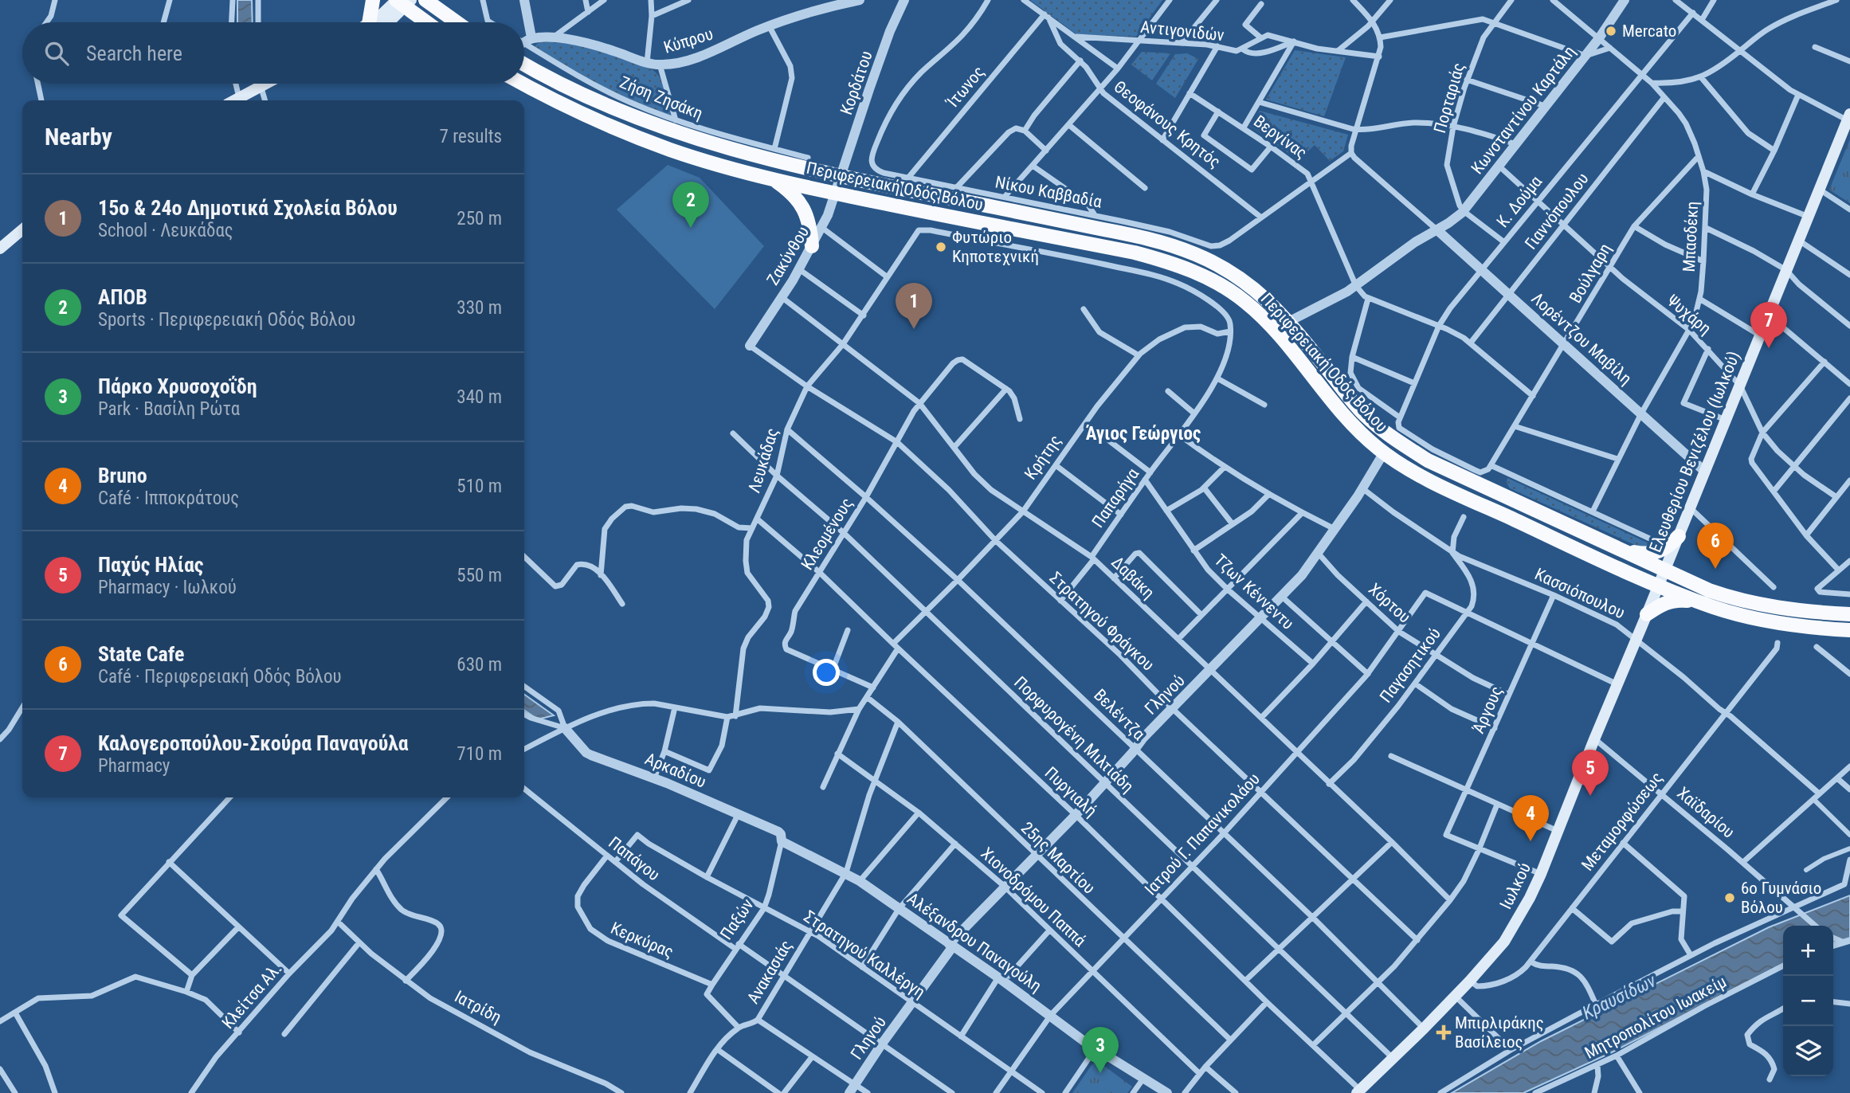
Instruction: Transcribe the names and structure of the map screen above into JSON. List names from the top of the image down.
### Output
{
  "streets": {
    "main road": ["Περιφερειακή Οδός Βόλου", "Ελευθερίου Βενιζέλου (Ιωλκού)", "Ιωλκού"],
    "street": [
      "Αντιγονιδών",
      "Κύπρου",
      "Κορδάτου",
      "Ίτωνος",
      "Ζήση Ζησάκη",
      "Πορταριάς",
      "Κωνσταντίνου Καρτάλη",
      "Θεοφάνους Κρητός",
      "Βεργίνας",
      "Νίκου Καββαδία",
      "Κ. Δούμα",
      "Γιαννόπουλου",
      "Μπασδέκη",
      "Ζακύνθου",
      "Βούλγαρη",
      "Ψυχάρη",
      "Λορέντζου Μαβίλη",
      "Κρήτης",
      "Λευκάδας",
      "Παπαρήγα",
      "Κλεομένους",
      "Δαβάκη",
      "Τζων Κέννεντυ",
      "Κασσιόπουλου",
      "Χόρτου",
      "Στρατηγού Φράγκου",
      "Παγασητικού",
      "Γληνού",
      "Άργους",
      "Βελέντζα",
      "Πορφυρογένη Μιλτιάδη",
      "Αρκαδίου",
      "Πυργιαλή",
      "Χαϊδαρίου",
      "Μεταμορφώσεως",
      "Ιατρού Γ. Παπανικολάου",
      "25ης Μαρτίου",
      "Παπάγου",
      "Χιονοδρόμου Παππά",
      "Παξών",
      "Κερκύρας",
      "Αλέξανδρου Παναγούλη",
      "Στρατηγού Καλλέργη",
      "Ανακασιάς",
      "Κλείτσα Αλ.",
      "Ιατρίδη",
      "Μητροπολίτου Ιωακείμ"
    ]
  },
  "crossings": [
    ["Αντιγονιδών", "Θεοφάνους Κρητός"],
    ["Κορδάτου", "Περιφερειακή Οδός Βόλου"],
    ["Κορδάτου", "Ζακύνθου"],
    ["Ίτωνος", "Θεοφάνους Κρητός"],
    ["Ίτωνος", "Νίκου Καββαδία"],
    ["Πορταριάς", "Κωνσταντίνου Καρτάλη"],
    ["Κωνσταντίνου Καρτάλη", "Μπασδέκη"],
    ["Κωνσταντίνου Καρτάλη", "Ψυχάρη"],
    ["Κωνσταντίνου Καρτάλη", "Λορέντζου Μαβίλη"],
    ["Θεοφάνους Κρητός", "Νίκου Καββαδία"],
    ["Περιφερειακή Οδός Βόλου", "Ζακύνθου"],
    ["Περιφερειακή Οδός Βόλου", "Ελευθερίου Βενιζέλου (Ιωλκού)"],
    ["Περιφερειακή Οδός Βόλου", "Γληνού"],
    ["Περιφερειακή Οδός Βόλου", "Ιωλκού"],
    ["Κ. Δούμα", "Μπασδέκη"],
    ["Κ. Δούμα", "Βούλγαρη"],
    ["Κ. Δούμα", "Ψυχάρη"],
    ["Κ. Δούμα", "Λορέντζου Μαβίλη"],
    ["Γιαννόπουλου", "Μπασδέκη"],
    ["Γιαννόπουλου", "Ψυχάρη"],
    ["Γιαννόπουλου", "Λορέντζου Μαβίλη"],
    ["Μπασδέκη", "Βούλγαρη"],
    ["Μπασδέκη", "Ψυχάρη"],
    ["Μπασδέκη", "Λορέντζου Μαβίλη"],
    ["Ζακύνθου", "Δαβάκη"],
    ["Ζακύνθου", "Στρατηγού Φράγκου"],
    ["Βούλγαρη", "Ψυχάρη"],
    ["Βούλγαρη", "Λορέντζου Μαβίλη"],
    ["Ψυχάρη", "Ελευθερίου Βενιζέλου (Ιωλκού)"],
    ["Λορέντζου Μαβίλη", "Ελευθερίου Βενιζέλου (Ιωλκού)"],
    ["Ελευθερίου Βενιζέλου (Ιωλκού)", "Ιωλκού"],
    ["Κρήτης", "Λευκάδας"],
    ["Κρήτης", "Παπαρήγα"],
    ["Κρήτης", "Κλεομένους"],
    ["Κρήτης", "Δαβάκη"],
    ["Κρήτης", "Στρατηγού Φράγκου"],
    ["Κρήτης", "Βελέντζα"],
    ["Κρήτης", "Πορφυρογένη Μιλτιάδη"],
    ["Κρήτης", "Πυργιαλή"],
    ["Κρήτης", "25ης Μαρτίου"],
    ["Κρήτης", "Χιονοδρόμου Παππά"],
    ["Λευκάδας", "Παπαρήγα"],
    ["Λευκάδας", "Δαβάκη"],
    ["Λευκάδας", "Στρατηγού Φράγκου"],
    ["Λευκάδας", "Βελέντζα"],
    ["Λευκάδας", "Πορφυρογένη Μιλτιάδη"],
    ["Λευκάδας", "Πυργιαλή"],
    ["Παπαρήγα", "Δαβάκη"],
    ["Παπαρήγα", "Τζων Κέννεντυ"],
    ["Παπαρήγα", "Στρατηγού Φράγκου"],
    ["Κλεομένους", "Δαβάκη"],
    ["Κλεομένους", "Στρατηγού Φράγκου"],
    ["Κλεομένους", "Βελέντζα"],
    ["Κλεομένους", "Πορφυρογένη Μιλτιάδη"],
    ["Κλεομένους", "Πυργιαλή"],
    ["Δαβάκη", "Παγασητικού"],
    ["Δαβάκη", "Γληνού"],
    ["Δαβάκη", "Ιατρού Γ. Παπανικολάου"],
    ["Τζων Κέννεντυ", "Γληνού"],
    ["Κασσιόπουλου", "Παγασητικού"],
    ["Κασσιόπουλου", "Γληνού"],
    ["Κασσιόπουλου", "Άργους"],
    ["Κασσιόπουλου", "Μεταμορφώσεως"],
    ["Κασσιόπουλου", "Ιωλκού"],
    ["Χόρτου", "Παγασητικού"],
    ["Χόρτου", "Γληνού"],
    ["Χόρτου", "Άργους"],
    ["Χόρτου", "Ιατρού Γ. Παπανικολάου"],
    ["Στρατηγού Φράγκου", "Γληνού"],
    ["Στρατηγού Φράγκου", "Ιατρού Γ. Παπανικολάου"],
    ["Παγασητικού", "Ιατρού Γ. Παπανικολάου"],
    ["Γληνού", "Βελέντζα"],
    ["Γληνού", "Πορφυρογένη Μιλτιάδη"],
    ["Γληνού", "Πυργιαλή"],
    ["Γληνού", "25ης Μαρτίου"],
    ["Γληνού", "Παπάγου"],
    ["Γληνού", "Χιονοδρόμου Παππά"],
    ["Γληνού", "Αλέξανδρου Παναγούλη"],
    ["Γληνού", "Στρατηγού Καλλέργη"],
    ["Βελέντζα", "Ιατρού Γ. Παπανικολάου"],
    ["Βελέντζα", "Ιωλκού"],
    ["Πορφυρογένη Μιλτιάδη", "Ιατρού Γ. Παπανικολάου"],
    ["Πορφυρογένη Μιλτιάδη", "Ιωλκού"],
    ["Αρκαδίου", "Παξών"],
    ["Αρκαδίου", "Αλέξανδρου Παναγούλη"],
    ["Πυργιαλή", "Ιατρού Γ. Παπανικολάου"],
    ["Πυργιαλή", "Ιωλκού"],
    ["Χαϊδαρίου", "Μεταμορφώσεως"],
    ["Χαϊδαρίου", "Ιωλκού"],
    ["Μεταμορφώσεως", "Ιωλκού"],
    ["Ιατρού Γ. Παπανικολάου", "25ης Μαρτίου"],
    ["Ιατρού Γ. Παπανικολάου", "Χιονοδρόμου Παππά"],
    ["Ιατρού Γ. Παπανικολάου", "Αλέξανδρου Παναγούλη"],
    ["Ιατρού Γ. Παπανικολάου", "Στρατηγού Καλλέργη"],
    ["25ης Μαρτίου", "Ανακασιάς"],
    ["Παπάγου", "Παξών"],
    ["Παπάγου", "Κερκύρας"],
    ["Παπάγου", "Στρατηγού Καλλέργη"],
    ["Παπάγου", "Ανακασιάς"],
    ["Χιονοδρόμου Παππά", "Ανακασιάς"],
    ["Παξών", "Κερκύρας"],
    ["Παξών", "Αλέξανδρου Παναγούλη"],
    ["Παξών", "Στρατηγού Καλλέργη"],
    ["Αλέξανδρου Παναγούλη", "Ανακασιάς"],
    ["Στρατηγού Καλλέργη", "Ανακασιάς"],
    ["Κλείτσα Αλ.", "Ιατρίδη"]
  ],
  "districts": ["Άγιος Γεώργιος"],
  "water": ["Κραυσίδων"],
  "places": {
    "other": ["Mercato", "Φυτώριο Κηποτεχνική", "6ο Γυμνάσιο Βόλου"],
    "health": ["Μπιρλιράκης Βασίλειος"]
  },
  "page": {
    "search": "Search here",
    "heading": ["Nearby", "7 results"],
    "list": [
      {
        "mark": "1",
        "name": "15ο & 24ο Δημοτικά Σχολεία Βόλου",
        "note": "School · Λευκάδας",
        "value": "250 m"
      },
      {
        "mark": "2",
        "name": "ΑΠΟΒ",
        "note": "Sports · Περιφερειακή Οδός Βόλου",
        "value": "330 m"
      },
      {
        "mark": "3",
        "name": "Πάρκο Χρυσοχοΐδη",
        "note": "Park · Βασίλη Ρώτα",
        "value": "340 m"
      },
      {
        "mark": "4",
        "name": "Bruno",
        "note": "Café · Ιπποκράτους",
        "value": "510 m"
      },
      {
        "mark": "5",
        "name": "Παχύς Ηλίας",
        "note": "Pharmacy · Ιωλκού",
        "value": "550 m"
      },
      {
        "mark": "6",
        "name": "State Cafe",
        "note": "Café · Περιφερειακή Οδός Βόλου",
        "value": "630 m"
      },
      {
        "mark": "7",
        "name": "Καλογεροπούλου-Σκούρα Παναγούλα",
        "note": "Pharmacy",
        "value": "710 m"
      }
    ],
    "pins": [
      "2",
      "1",
      "7",
      "6",
      "5",
      "4",
      "3"
    ],
    "map_buttons": ["+", "−"]
  }
}
